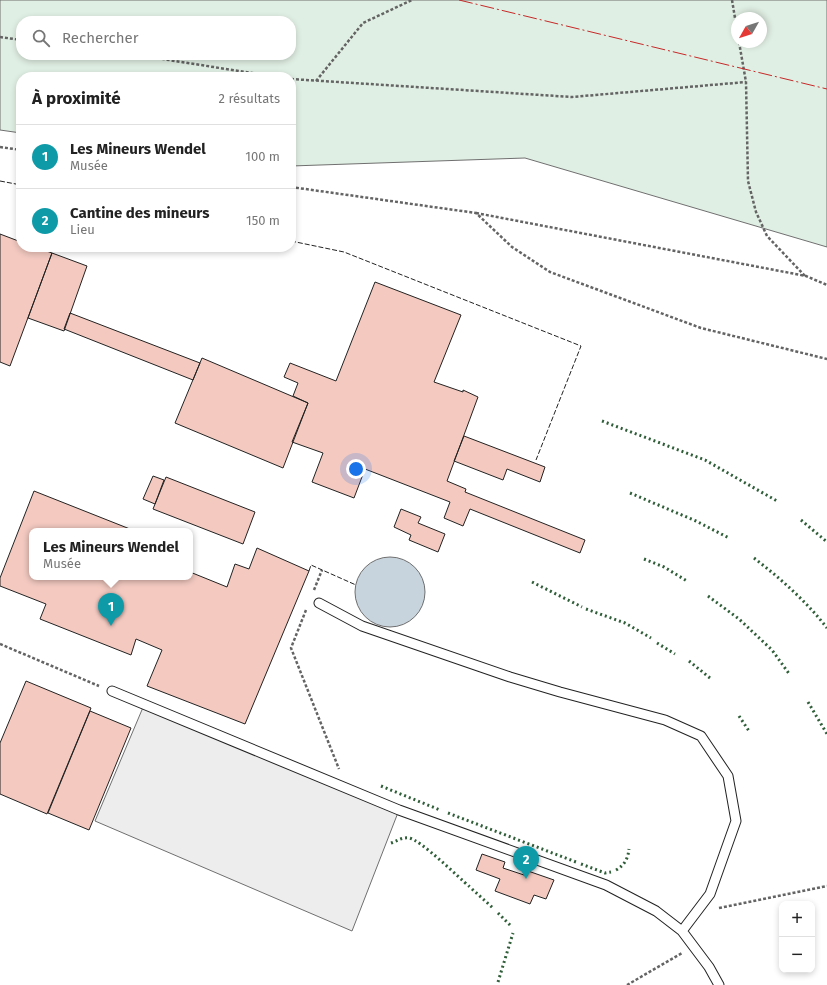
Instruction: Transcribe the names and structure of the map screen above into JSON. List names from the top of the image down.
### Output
{
  "north": "bottom left",
  "page": {
    "search": "Rechercher",
    "heading": ["À proximité", "2 résultats"],
    "list": [
      {
        "mark": "1",
        "name": "Les Mineurs Wendel",
        "note": "Musée",
        "value": "100 m"
      },
      {
        "mark": "2",
        "name": "Cantine des mineurs",
        "note": "Lieu",
        "value": "150 m"
      }
    ],
    "popup": ["Les Mineurs Wendel", "Musée"],
    "pins": ["1", "2"],
    "map_buttons": ["+", "−"]
  }
}
